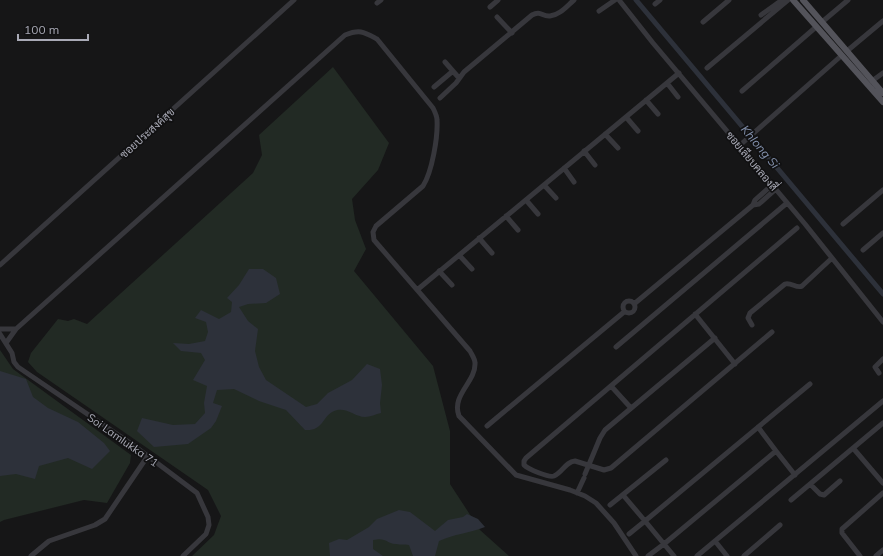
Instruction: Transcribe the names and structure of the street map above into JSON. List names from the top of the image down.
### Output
{
  "streets": {
    "street": ["ซอยประสงค์สุข", "ซอยเลียบคลองสี่", "Soi Lamlukka 71"]
  },
  "water": ["Khlong Si"],
  "scale_bar": "100 m"
}
